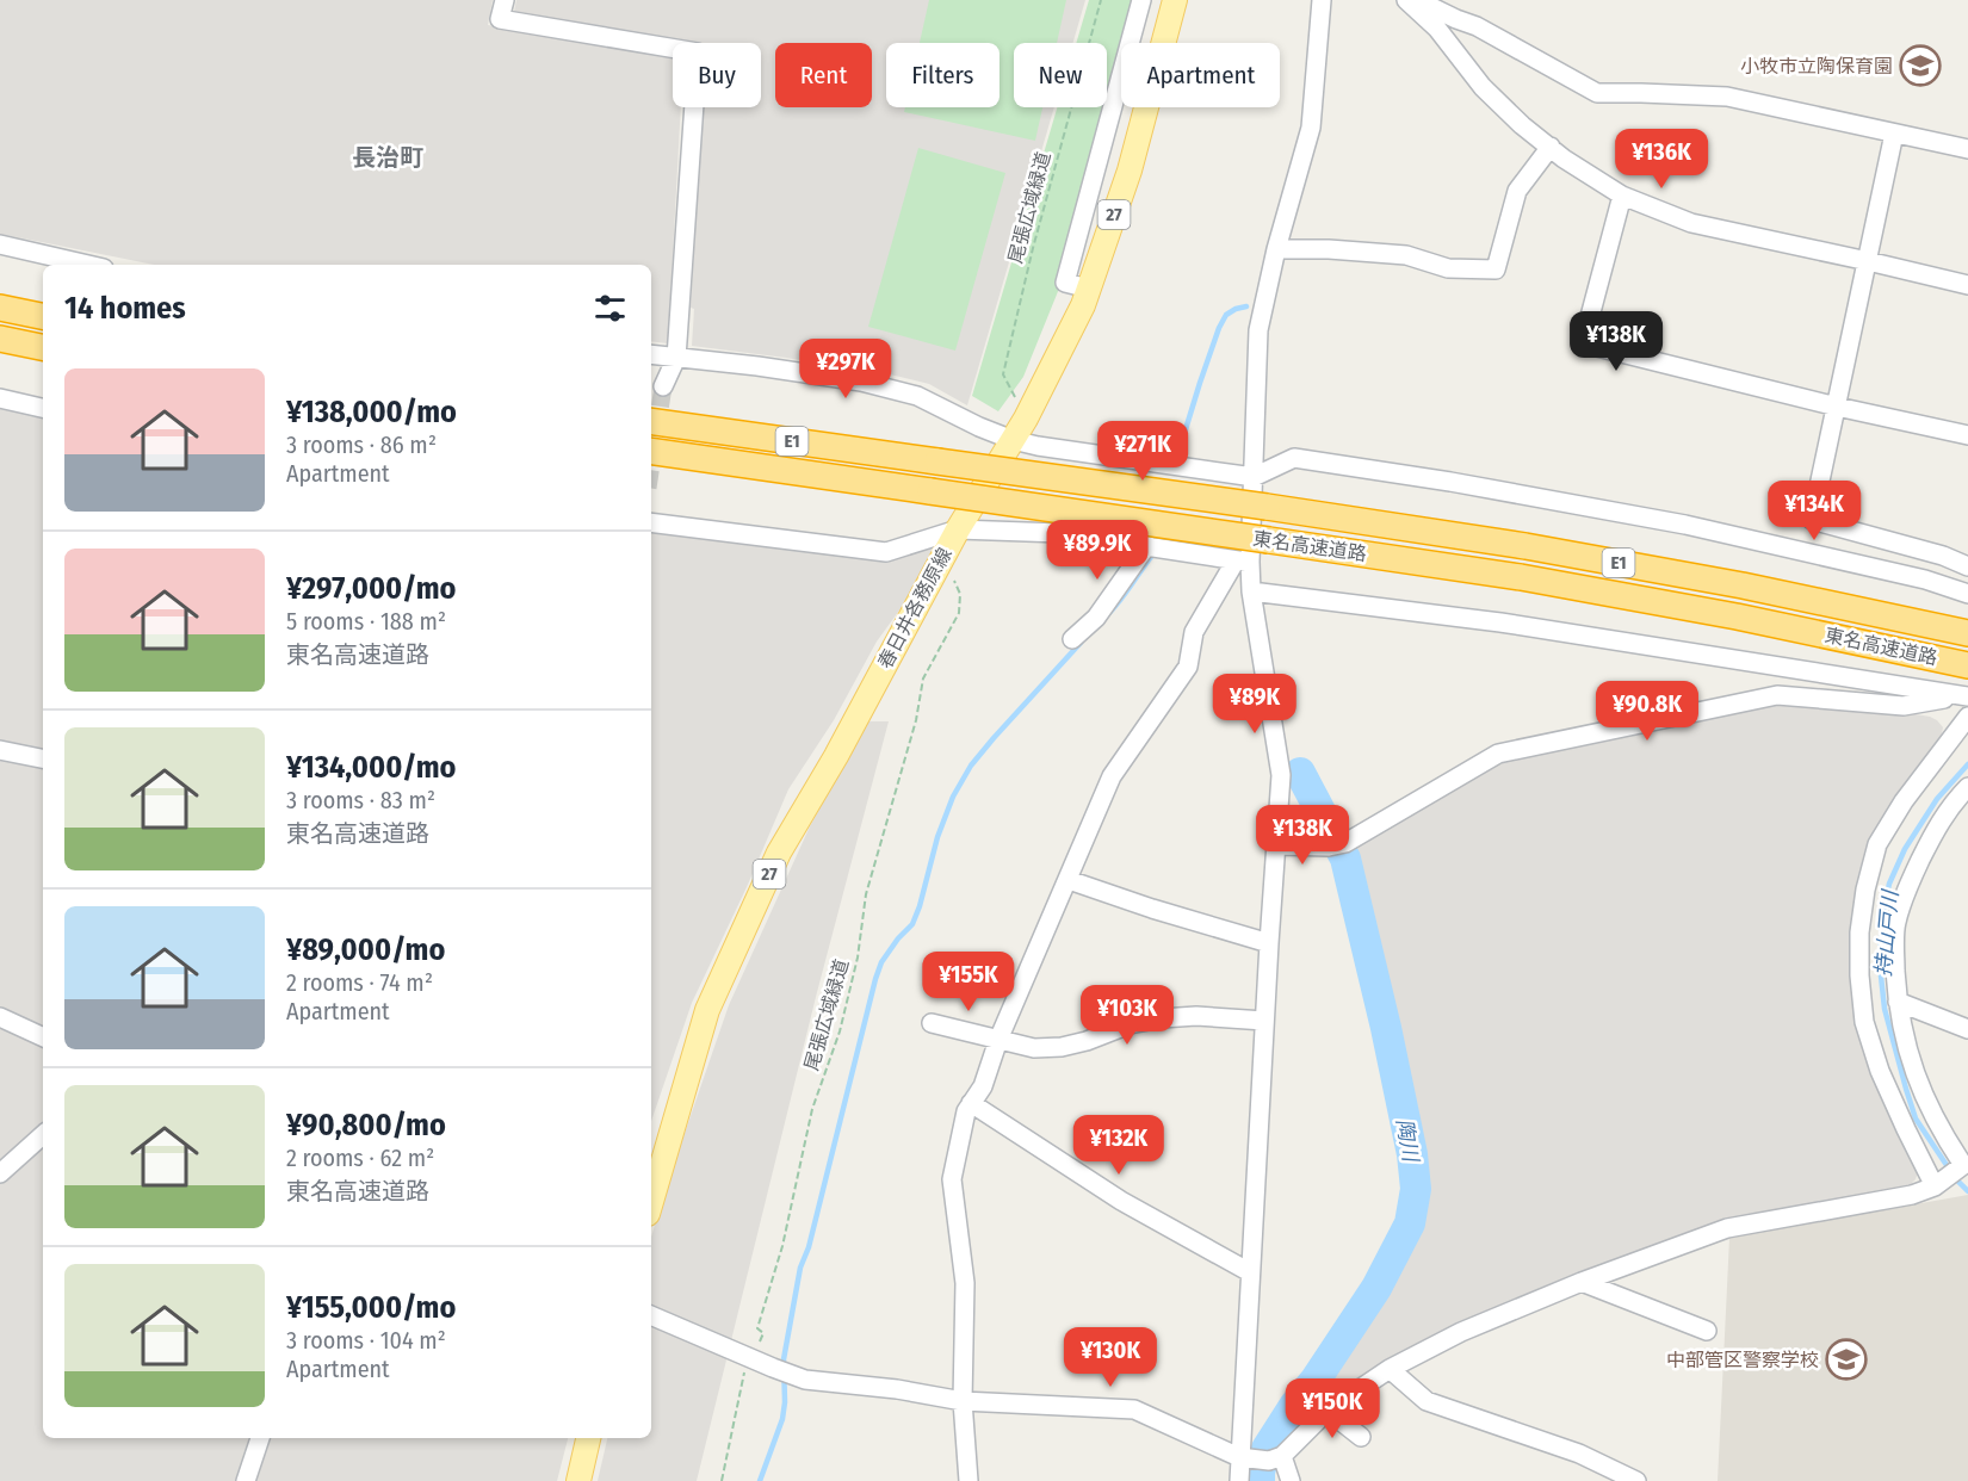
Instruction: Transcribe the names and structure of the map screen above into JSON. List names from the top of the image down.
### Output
{
  "streets": {
    "highway": ["E1", "東名高速道路"],
    "main road": ["27", "春日井各務原線"],
    "path": ["尾張広域緑道"]
  },
  "crossings": [
    ["尾張広域緑道", "春日井各務原線"]
  ],
  "districts": ["長治町"],
  "water": ["持山戸川", "陶川"],
  "places": {
    "school or university": ["小牧市立陶保育園", "中部管区警察学校"]
  },
  "page": {
    "chip": [
      "Buy",
      "Rent",
      "Filters",
      "New",
      "Apartment"
    ],
    "price": [
      "¥136K",
      "¥138K",
      "¥297K",
      "¥271K",
      "¥134K",
      "¥89.9K",
      "¥89K",
      "¥90.8K",
      "¥138K",
      "¥155K",
      "¥103K",
      "¥132K",
      "¥130K",
      "¥150K"
    ],
    "heading": "14 homes",
    "list": [
      {
        "name": "¥138,000/mo",
        "note": "3 rooms · 86 m² · Apartment"
      },
      {
        "name": "¥297,000/mo",
        "note": "5 rooms · 188 m² · 東名高速道路"
      },
      {
        "name": "¥134,000/mo",
        "note": "3 rooms · 83 m² · 東名高速道路"
      },
      {
        "name": "¥89,000/mo",
        "note": "2 rooms · 74 m² · Apartment"
      },
      {
        "name": "¥90,800/mo",
        "note": "2 rooms · 62 m² · 東名高速道路"
      },
      {
        "name": "¥155,000/mo",
        "note": "3 rooms · 104 m² · Apartment"
      }
    ]
  }
}
